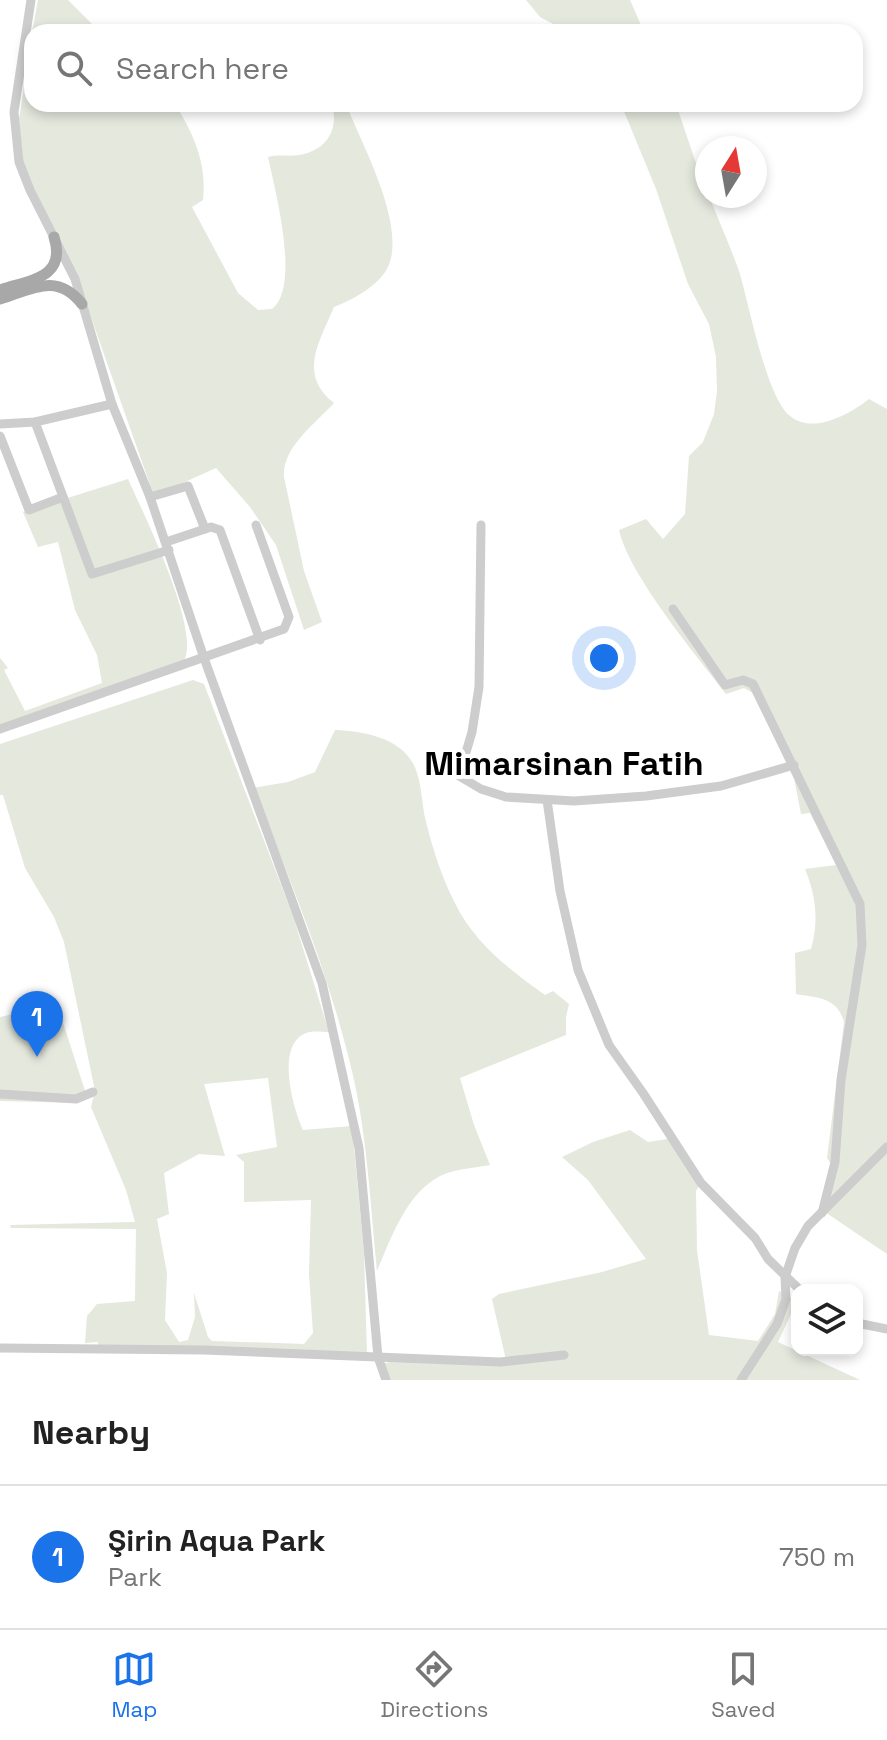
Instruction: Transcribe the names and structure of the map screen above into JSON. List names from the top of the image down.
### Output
{
  "districts": ["Mimarsinan Fatih"],
  "north": "top",
  "page": {
    "search": "Search here",
    "pins": "1",
    "heading": "Nearby",
    "list": [
      {
        "mark": "1",
        "name": "Şirin Aqua Park",
        "note": "Park",
        "value": "750 m"
      }
    ],
    "nav": ["Map", "Directions", "Saved"]
  }
}
